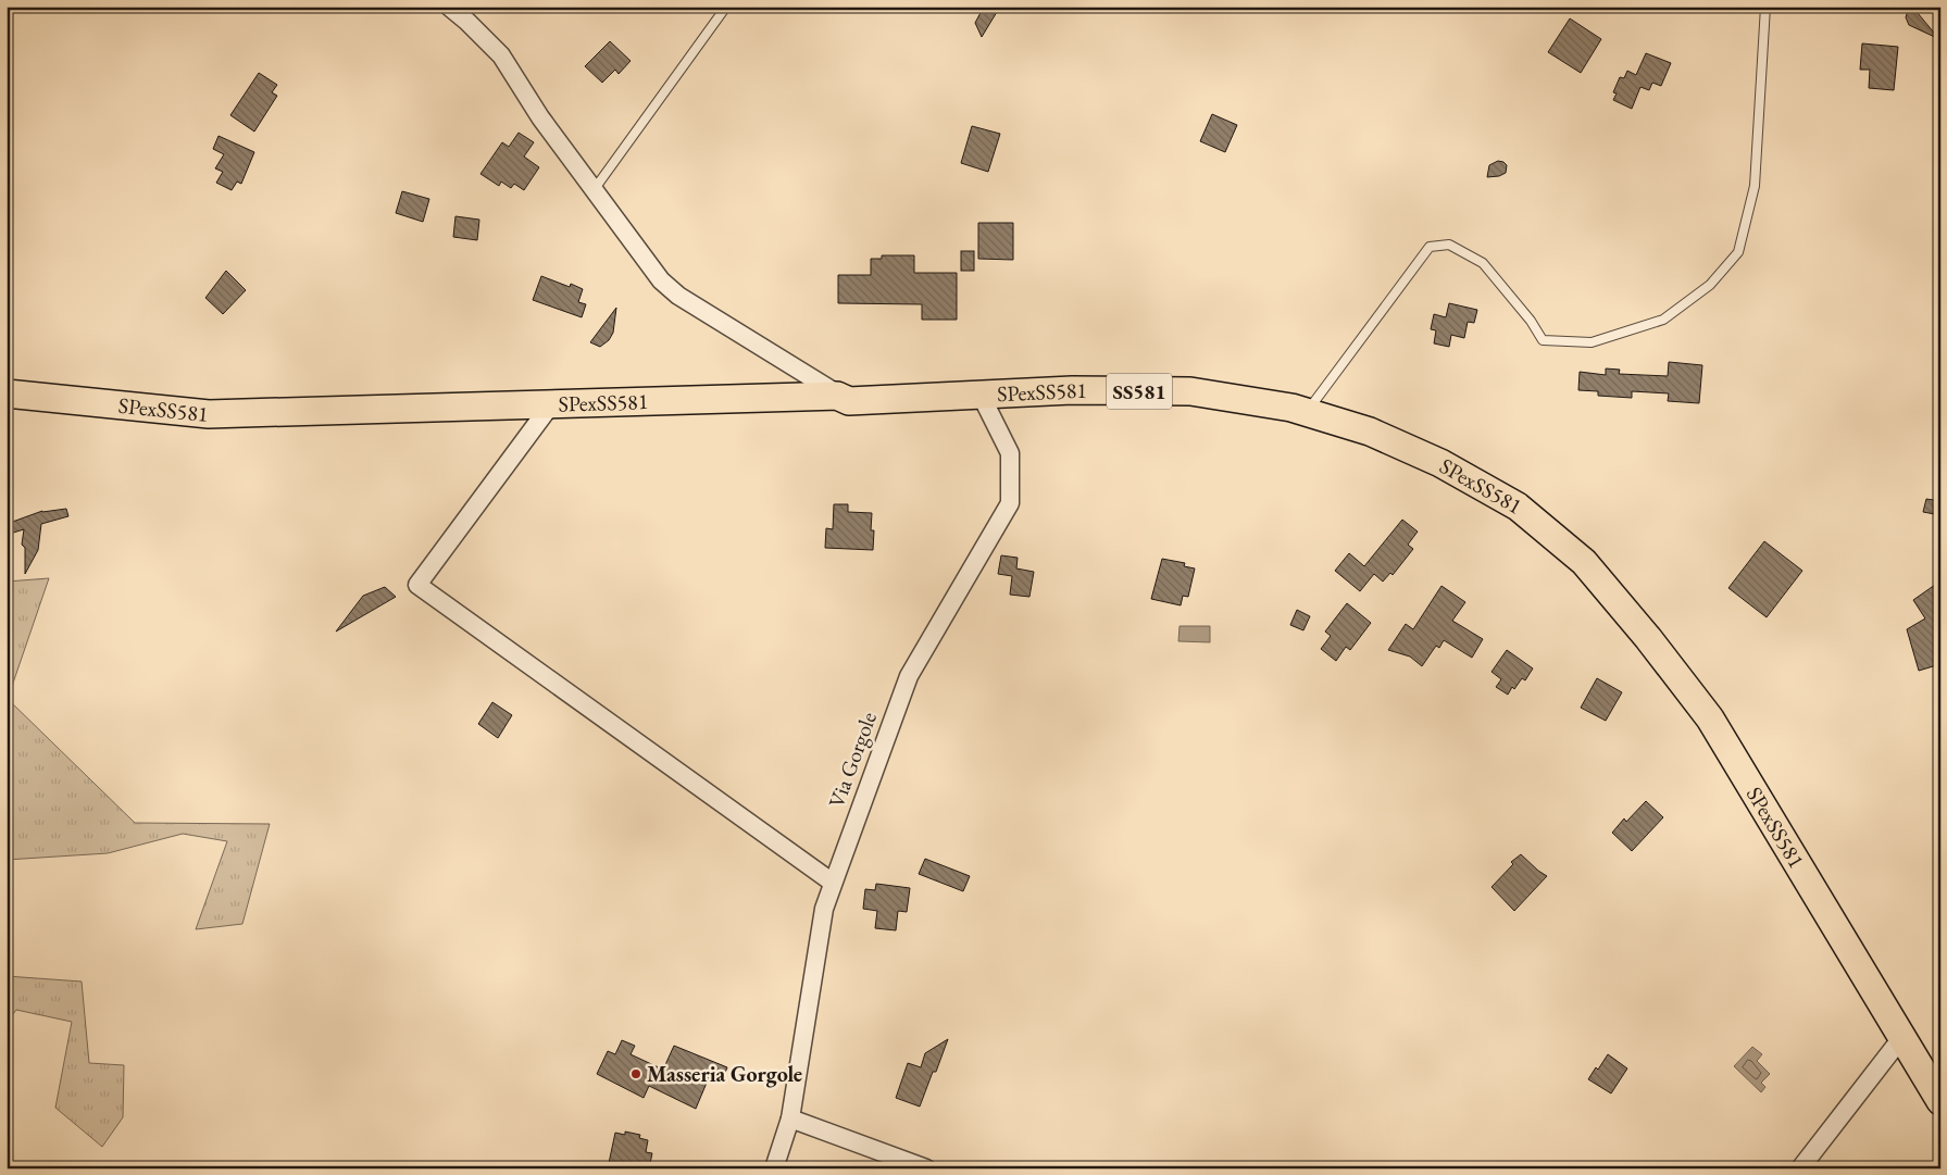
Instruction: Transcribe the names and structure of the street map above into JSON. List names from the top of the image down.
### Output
{
  "streets": {
    "main road": ["SS581", "SPexSS581"],
    "street": ["Via Gorgole"]
  },
  "crossings": [
    ["SPexSS581", "Via Gorgole"]
  ],
  "places": ["Masseria Gorgole"]
}
